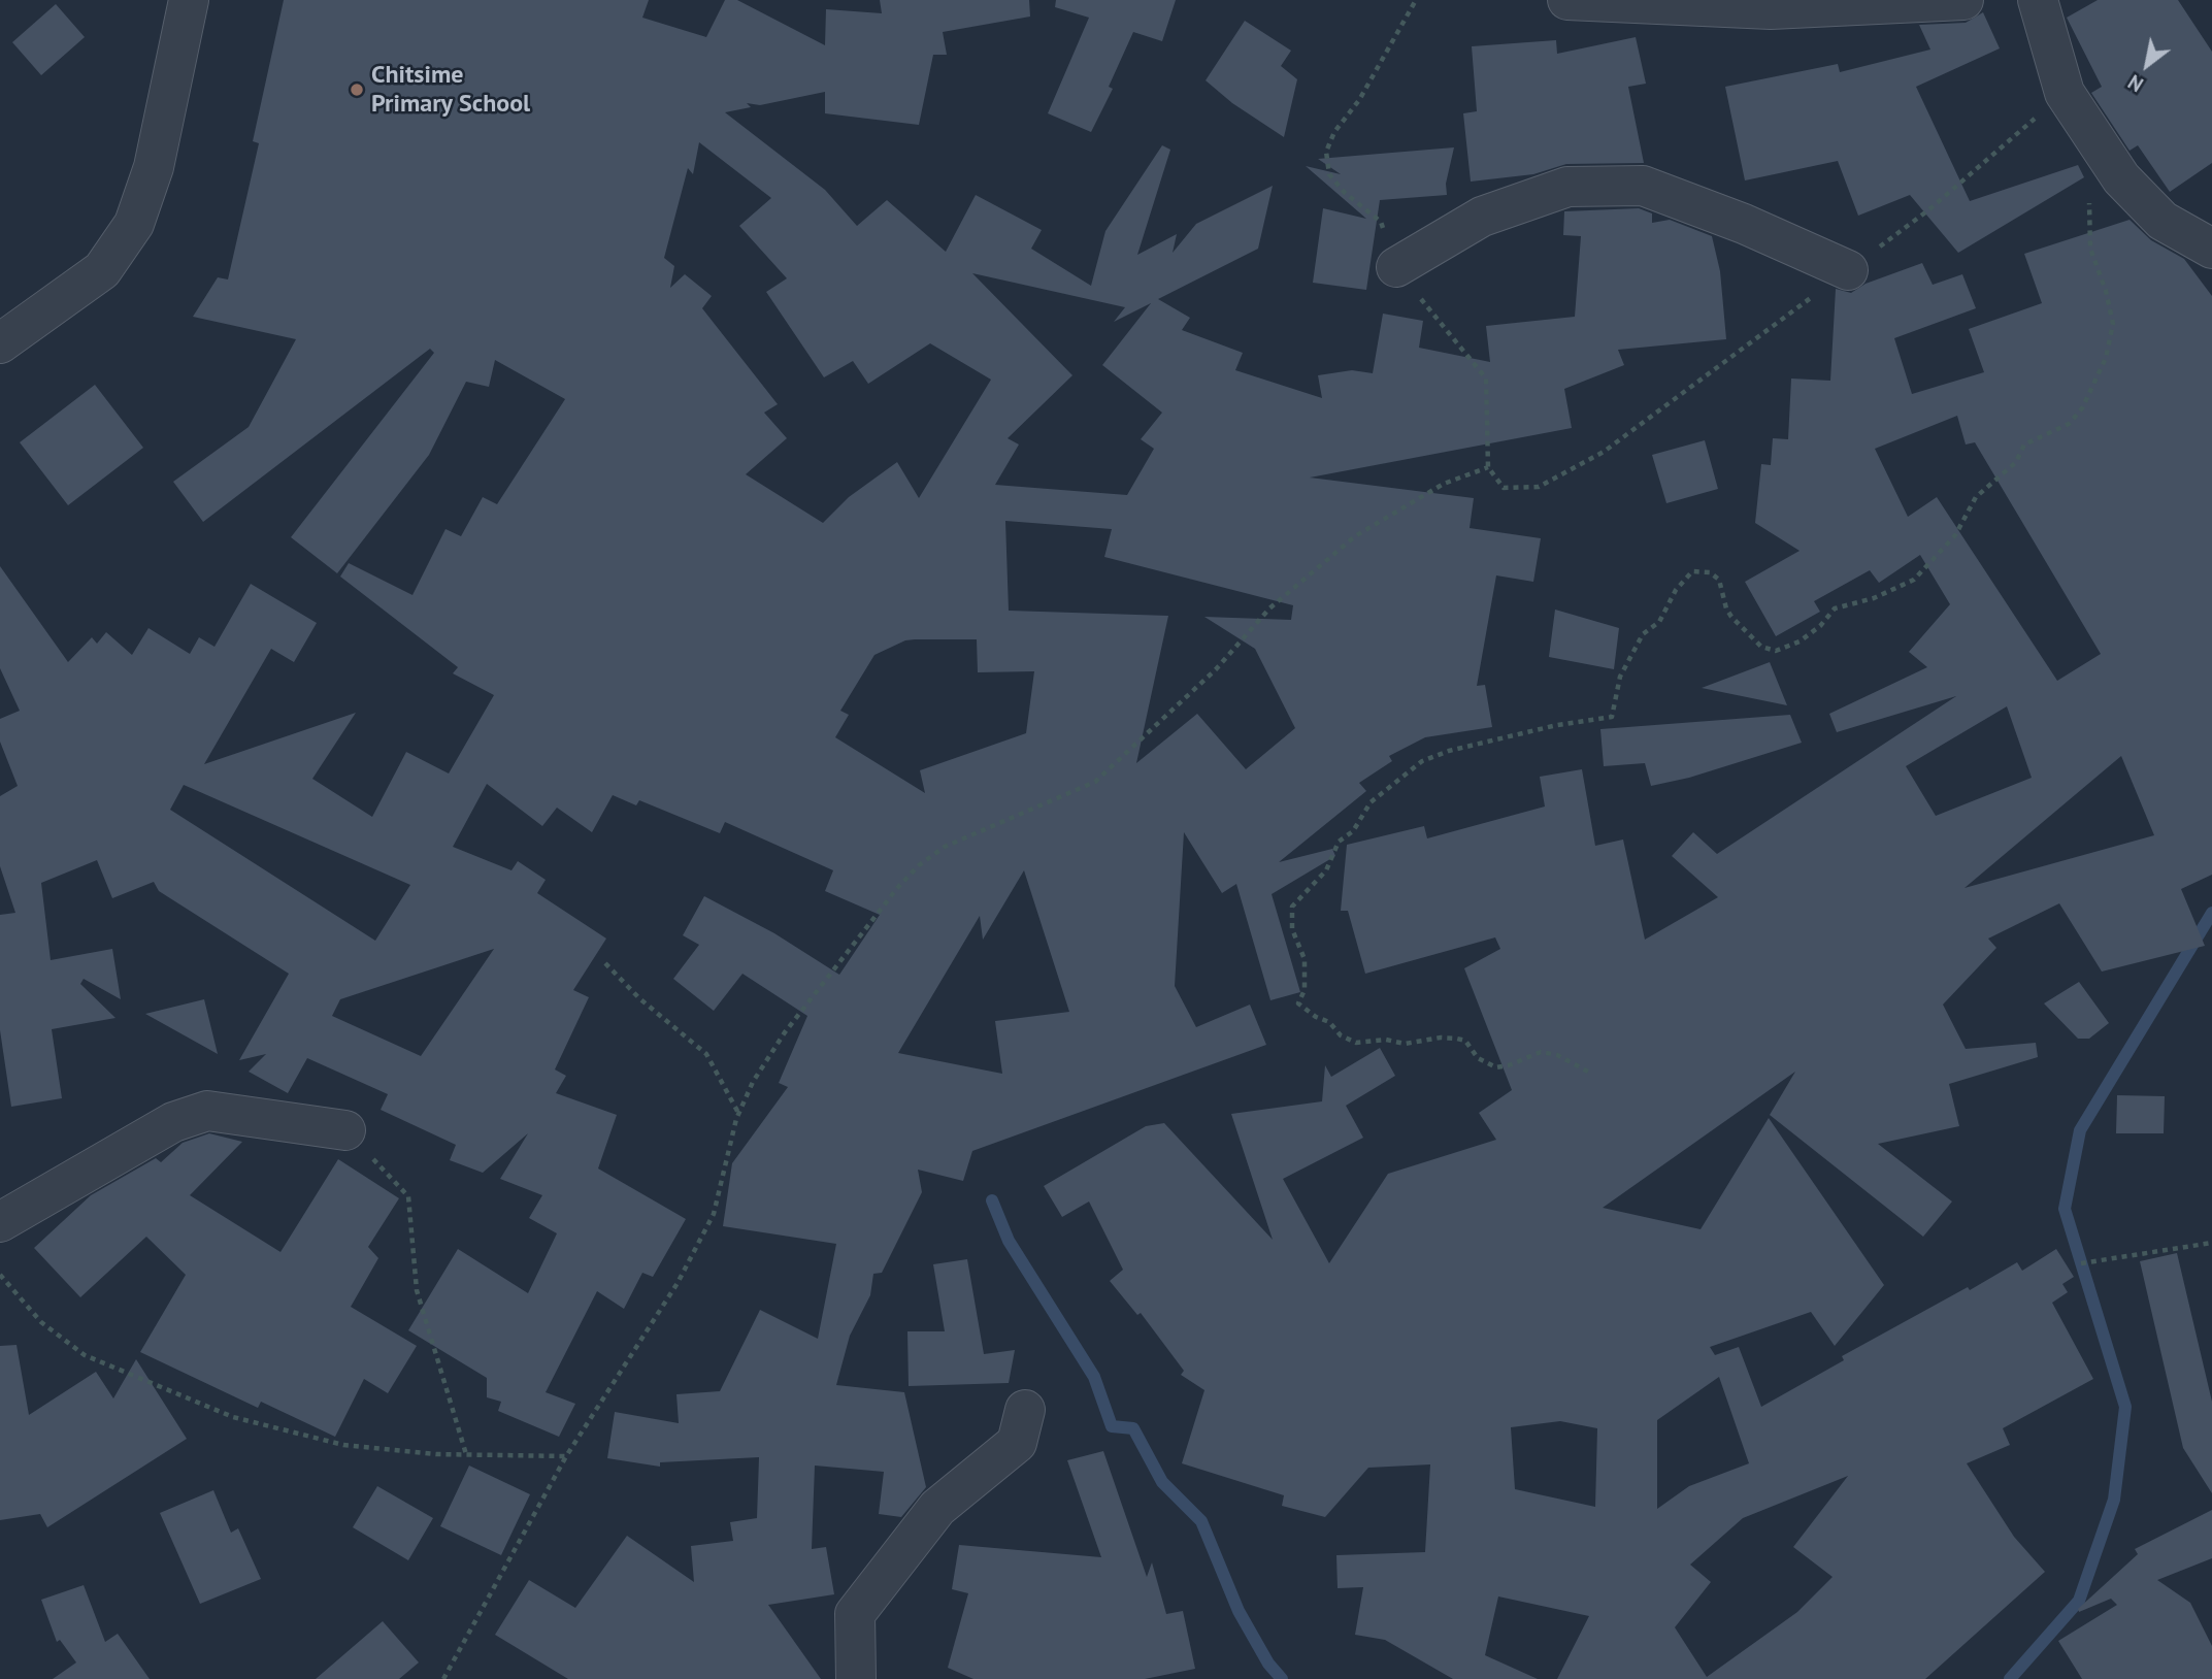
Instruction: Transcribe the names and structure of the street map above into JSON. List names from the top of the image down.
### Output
{
  "places": ["Chitsime Primary School"],
  "north": "bottom left"
}
